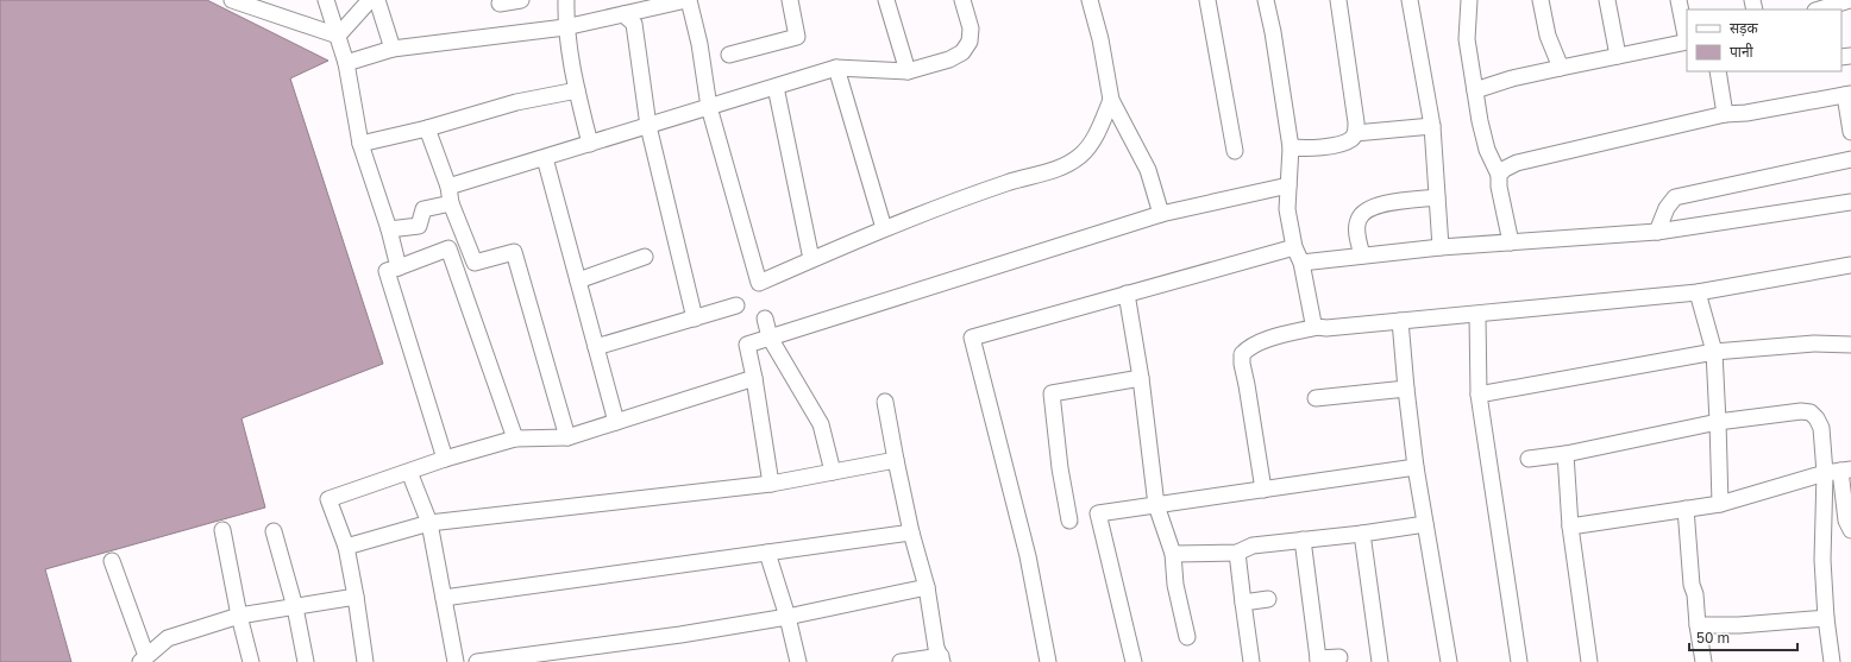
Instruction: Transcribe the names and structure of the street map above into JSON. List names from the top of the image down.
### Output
{
  "legend": ["सड़क", "पानी"],
  "scale_bar": "50 m"
}
